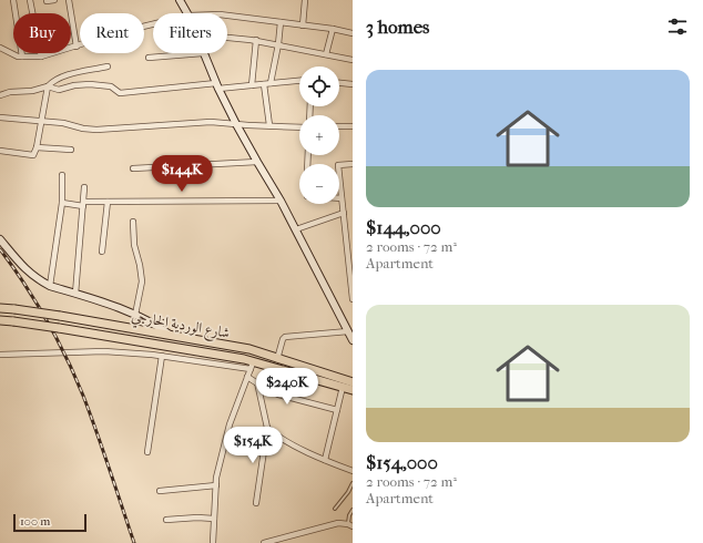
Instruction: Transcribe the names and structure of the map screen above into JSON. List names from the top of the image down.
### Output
{
  "streets": {
    "main road": ["شارع الوردية الخارجي"]
  },
  "scale_bar": "100 m",
  "page": {
    "heading": "3 homes",
    "chip": ["Buy", "Rent", "Filters"],
    "list": [
      {
        "name": "$144,000",
        "note": "2 rooms · 72 m² · Apartment"
      },
      {
        "name": "$154,000",
        "note": "2 rooms · 72 m² · Apartment"
      }
    ],
    "map_buttons": ["+", "−"],
    "price": ["$144K", "$240K", "$154K"],
    "scale": "100 m"
  }
}
